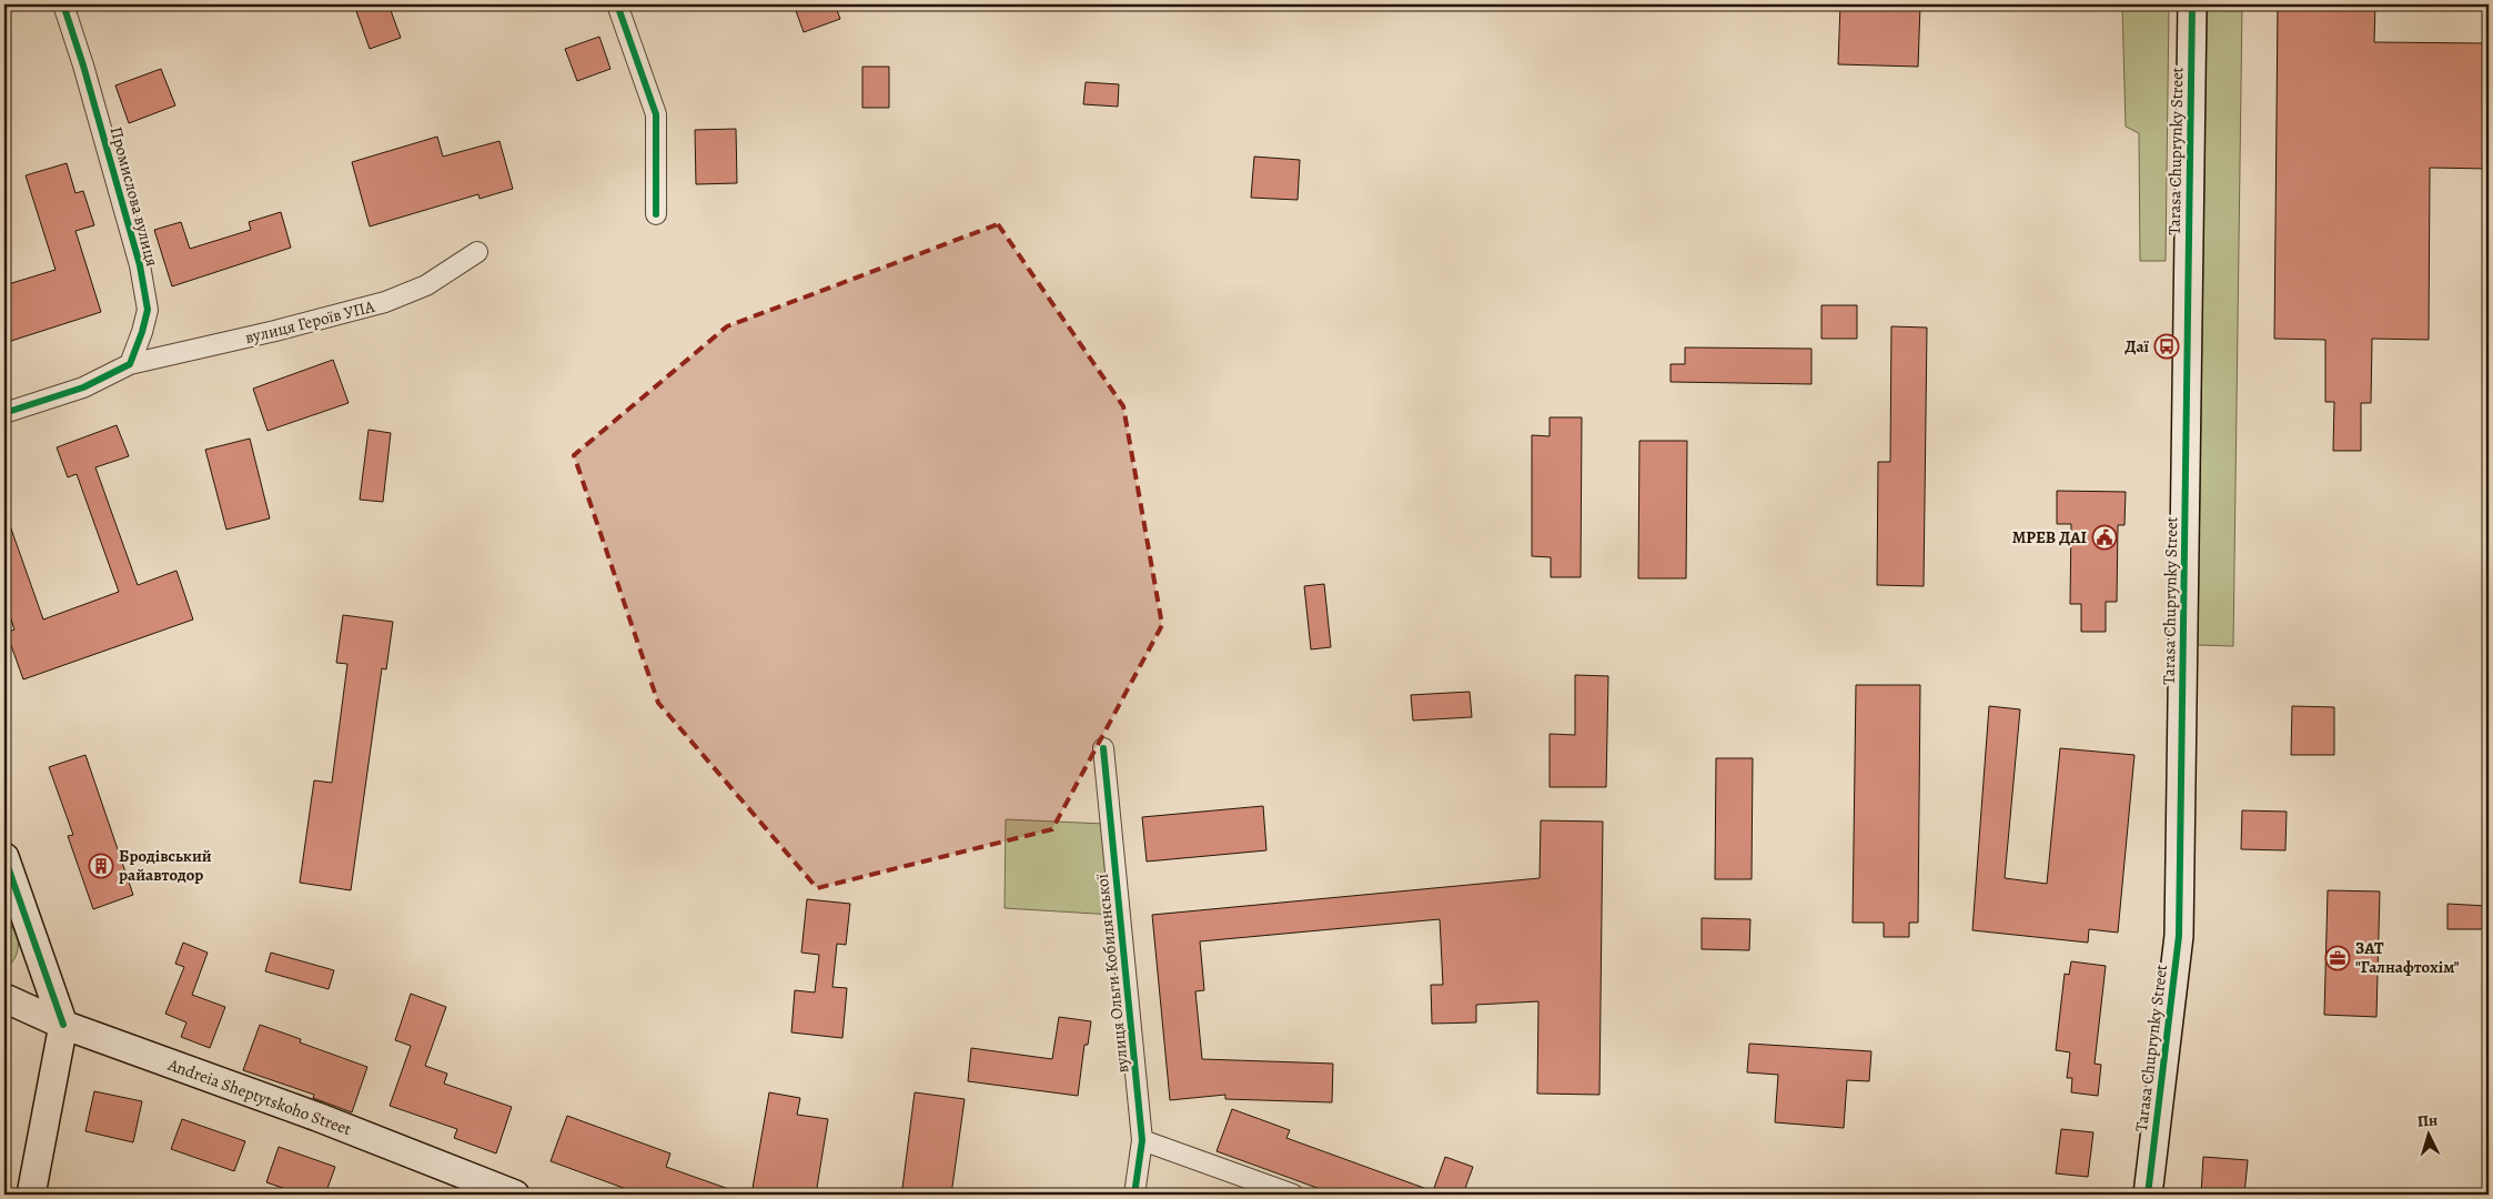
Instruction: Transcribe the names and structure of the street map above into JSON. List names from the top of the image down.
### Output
{
  "streets": {
    "street": [
      "Tarasa Chuprynky Street",
      "Промислова вулиця",
      "вулиця Героїв УПА",
      "вулиця Ольги Кобилянської",
      "Andreia Sheptytskoho Street"
    ]
  },
  "crossings": [
    ["Промислова вулиця", "вулиця Героїв УПА"]
  ],
  "places": {
    "bus stop": ["Даї"],
    "public building": ["МРЕВ ДАІ"],
    "building": ["Бродівський райавтодор"],
    "office": ["ЗАТ \"Галнафтохім\""]
  },
  "north": "top"
}
